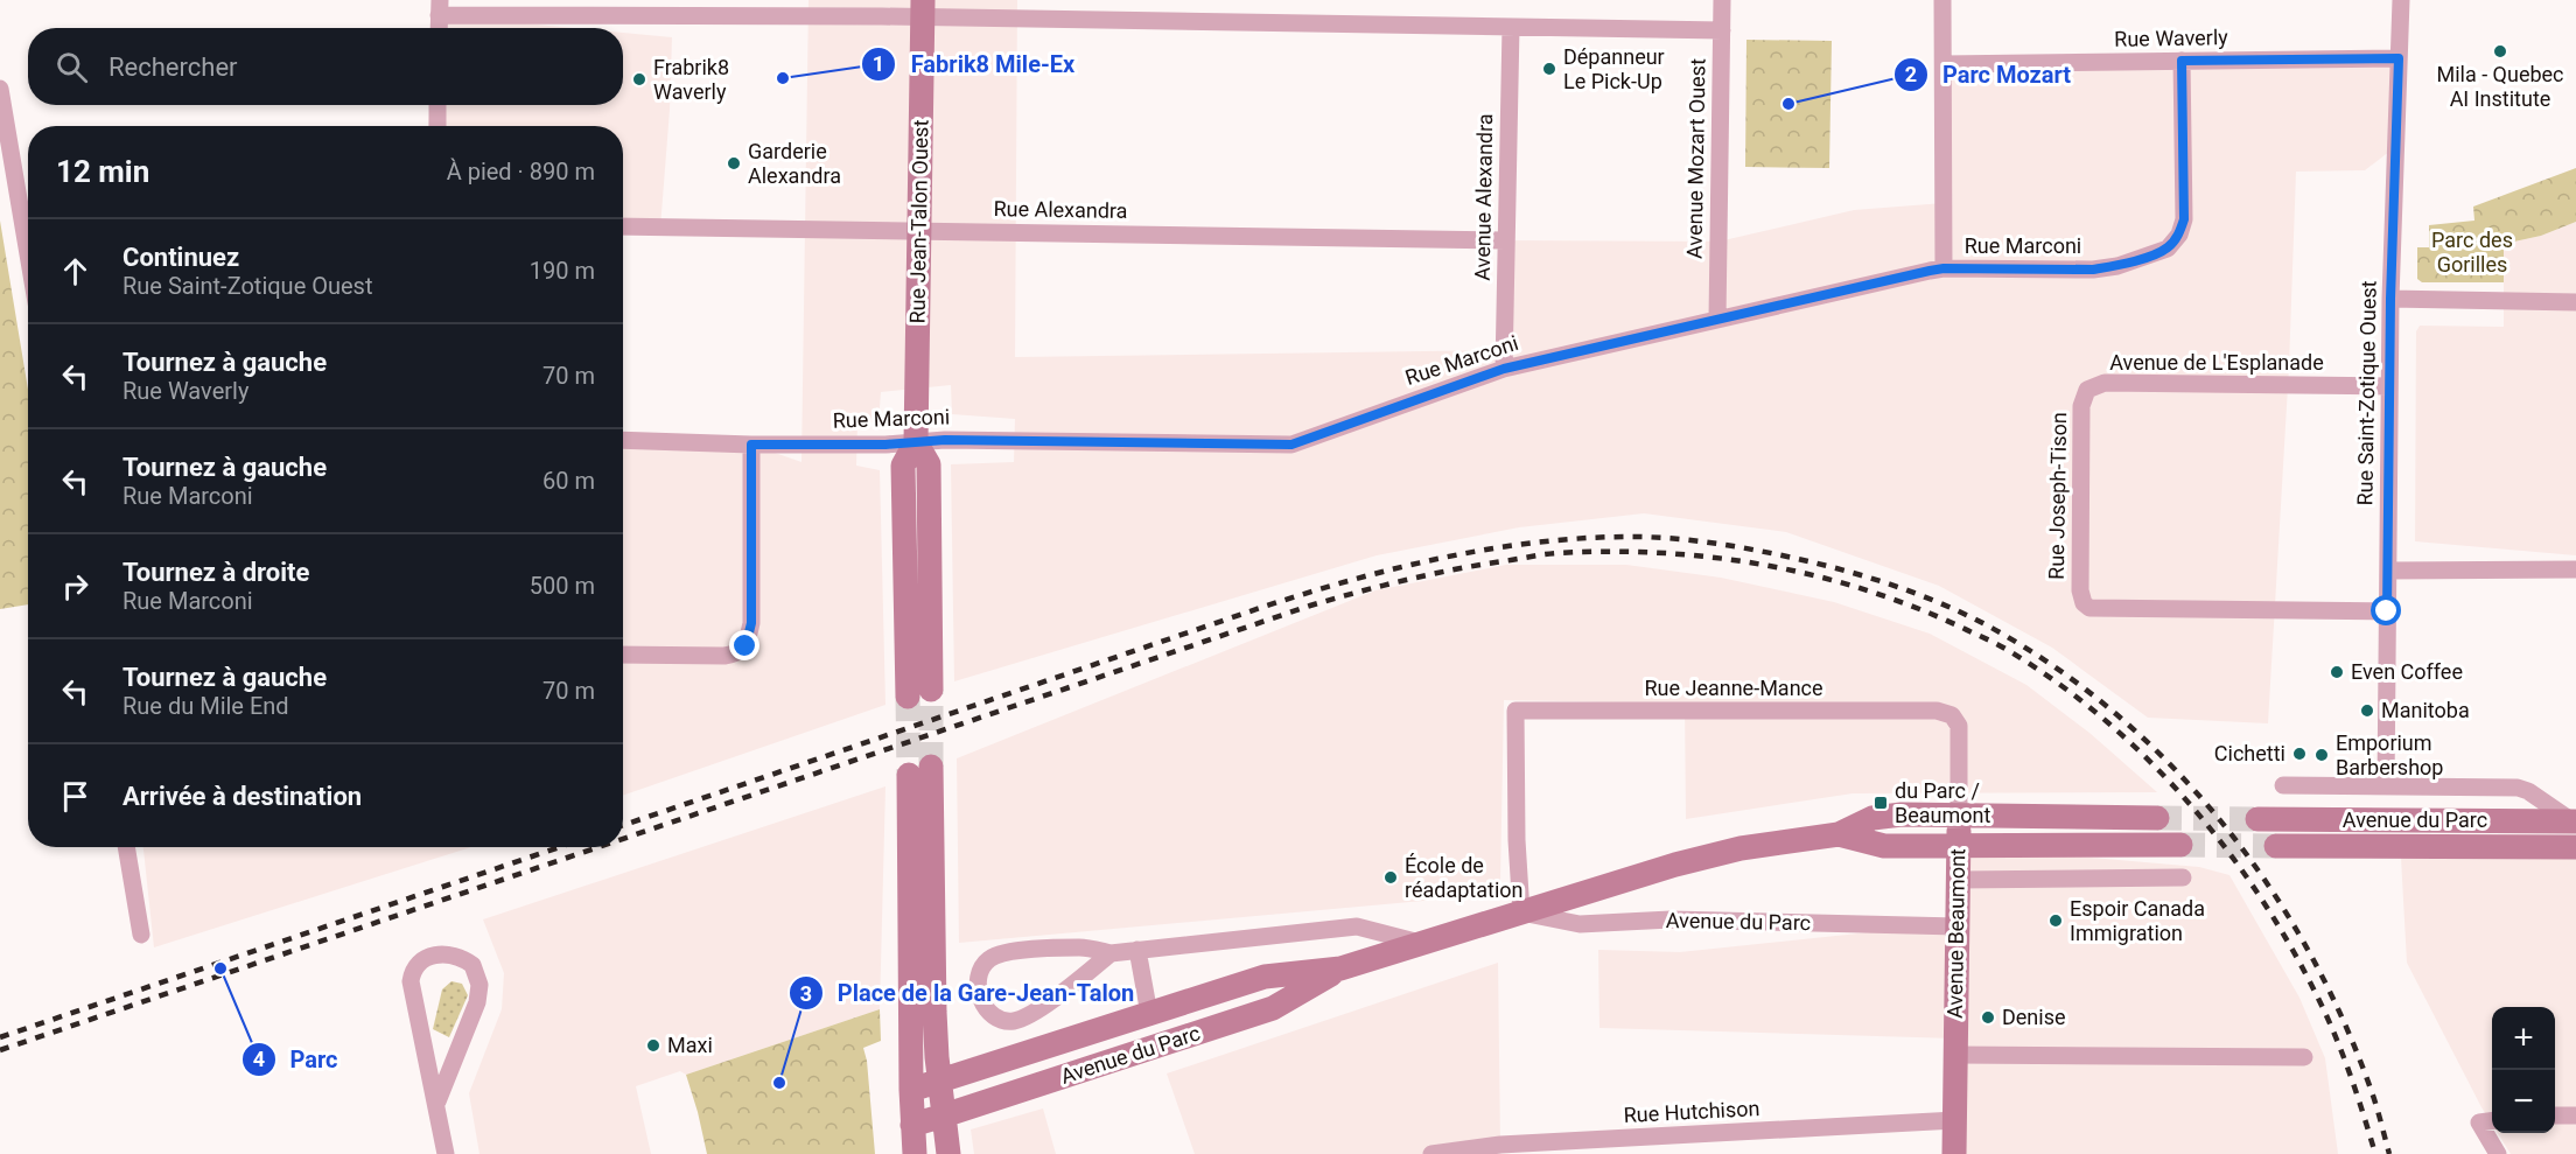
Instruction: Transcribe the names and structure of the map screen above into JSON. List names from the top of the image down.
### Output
{
  "streets": {
    "main road": ["Rue Jean-Talon Ouest", "Avenue du Parc", "Avenue Beaumont"],
    "street": [
      "Rue Waverly",
      "Avenue Mozart Ouest",
      "Avenue Alexandra",
      "Rue Alexandra",
      "Rue Marconi",
      "Avenue de L'Esplanade",
      "Rue Saint-Zotique Ouest",
      "Rue Joseph-Tison",
      "Rue Jeanne-Mance",
      "Rue Hutchison"
    ]
  },
  "crossings": [
    ["Rue Waverly", "Rue Marconi"],
    ["Rue Waverly", "Rue Saint-Zotique Ouest"],
    ["Avenue Mozart Ouest", "Rue Marconi"],
    ["Avenue Alexandra", "Rue Alexandra"],
    ["Avenue Alexandra", "Rue Marconi"],
    ["Rue Alexandra", "Rue Jean-Talon Ouest"],
    ["Rue Jean-Talon Ouest", "Rue Marconi"],
    ["Avenue de L'Esplanade", "Rue Saint-Zotique Ouest"],
    ["Avenue de L'Esplanade", "Rue Joseph-Tison"],
    ["Rue Saint-Zotique Ouest", "Rue Joseph-Tison"],
    ["Rue Saint-Zotique Ouest", "Avenue du Parc"],
    ["Rue Jeanne-Mance", "Avenue du Parc"],
    ["Rue Jeanne-Mance", "Avenue Beaumont"],
    ["Avenue du Parc", "Avenue Beaumont"],
    ["Avenue Beaumont", "Rue Hutchison"]
  ],
  "parks": ["Parc des Gorilles"],
  "places": {
    "other": [
      "Mila - Quebec AI Institute",
      "Dépanneur Le Pick-Up",
      "Fabrik8 Mile-Ex",
      "Frabrik8 Waverly",
      "Parc Mozart",
      "Garderie Alexandra",
      "Even Coffee",
      "Manitoba",
      "Cichetti",
      "Emporium Barbershop",
      "École de réadaptation",
      "Espoir Canada Immigration",
      "Parc",
      "Denise",
      "Maxi",
      "Place de la Gare-Jean-Talon"
    ],
    "transit": ["du Parc / Beaumont"]
  },
  "page": {
    "search": "Rechercher",
    "heading": ["12 min", "À pied · 890 m"],
    "list": [
      ["Continuez", "Rue Saint-Zotique Ouest", "190 m"],
      ["Tournez à gauche", "Rue Waverly", "70 m"],
      ["Tournez à gauche", "Rue Marconi", "60 m"],
      ["Tournez à droite", "Rue Marconi", "500 m"],
      ["Tournez à gauche", "Rue du Mile End", "70 m"],
      "Arrivée à destination"
    ],
    "map_buttons": ["+", "−"]
  }
}
